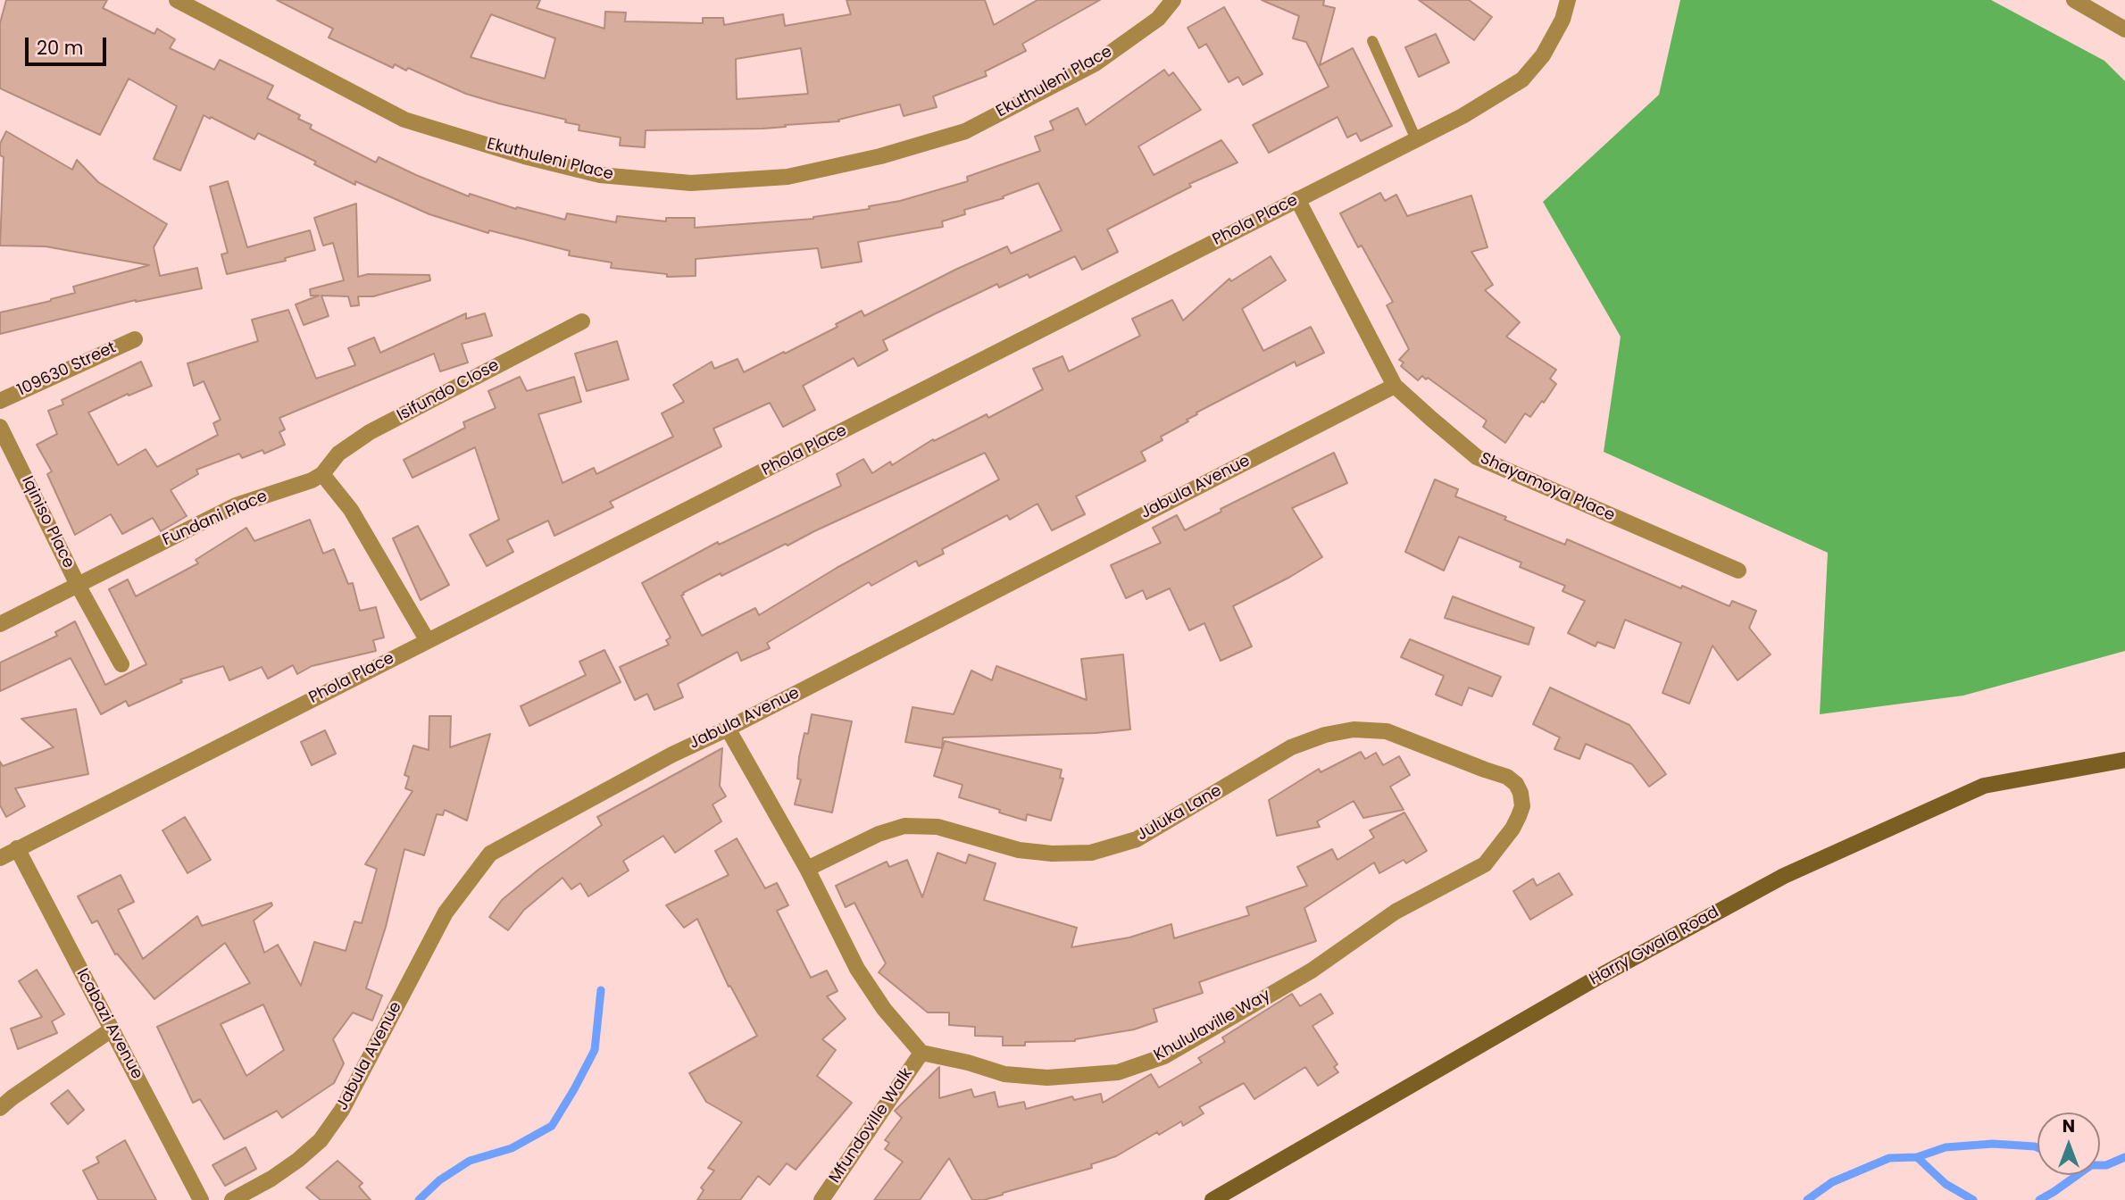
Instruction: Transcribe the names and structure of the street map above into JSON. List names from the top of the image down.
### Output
{
  "streets": {
    "main road": ["Harry Gwala Road"],
    "street": [
      "Ekuthuleni Place",
      "Phola Place",
      "109630 Street",
      "Isifundo Close",
      "Jabula Avenue",
      "Shayamoya Place",
      "Fundani Place",
      "Iqiniso Place",
      "Juluka Lane",
      "Icabazi Avenue",
      "Khululaville Way",
      "Mfundoville Walk"
    ]
  },
  "crossings": [
    ["Phola Place", "Shayamoya Place"],
    ["Phola Place", "Icabazi Avenue"],
    ["Isifundo Close", "Fundani Place"],
    ["Jabula Avenue", "Shayamoya Place"],
    ["Fundani Place", "Iqiniso Place"],
    ["Juluka Lane", "Khululaville Way"],
    ["Khululaville Way", "Mfundoville Walk"]
  ],
  "scale_bar": "20 m",
  "north": "top"
}
